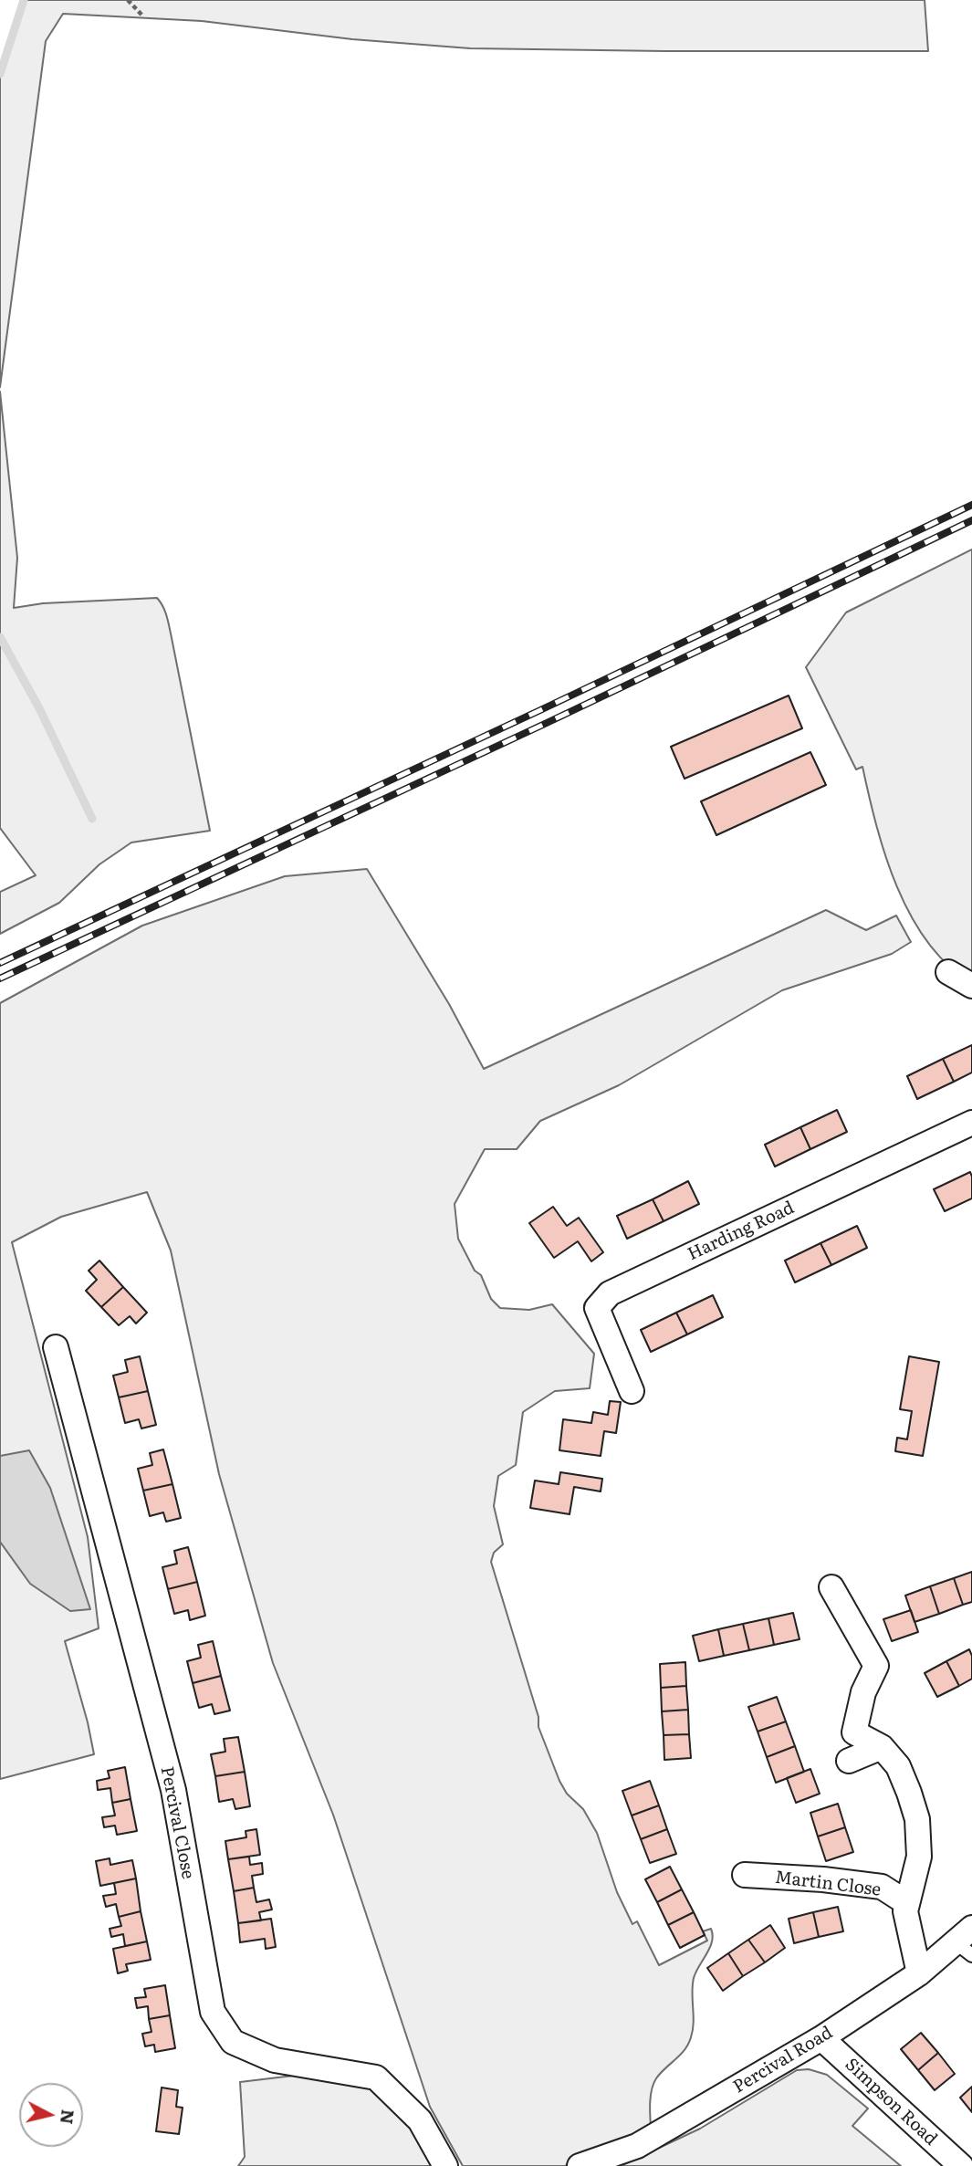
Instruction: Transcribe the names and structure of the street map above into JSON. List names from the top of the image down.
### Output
{
  "streets": {
    "street": [
      "Harding Road",
      "Percival Close",
      "Martin Close",
      "Percival Road",
      "Simpson Road"
    ]
  },
  "crossings": [
    ["Percival Road", "Simpson Road"]
  ],
  "north": "right"
}
